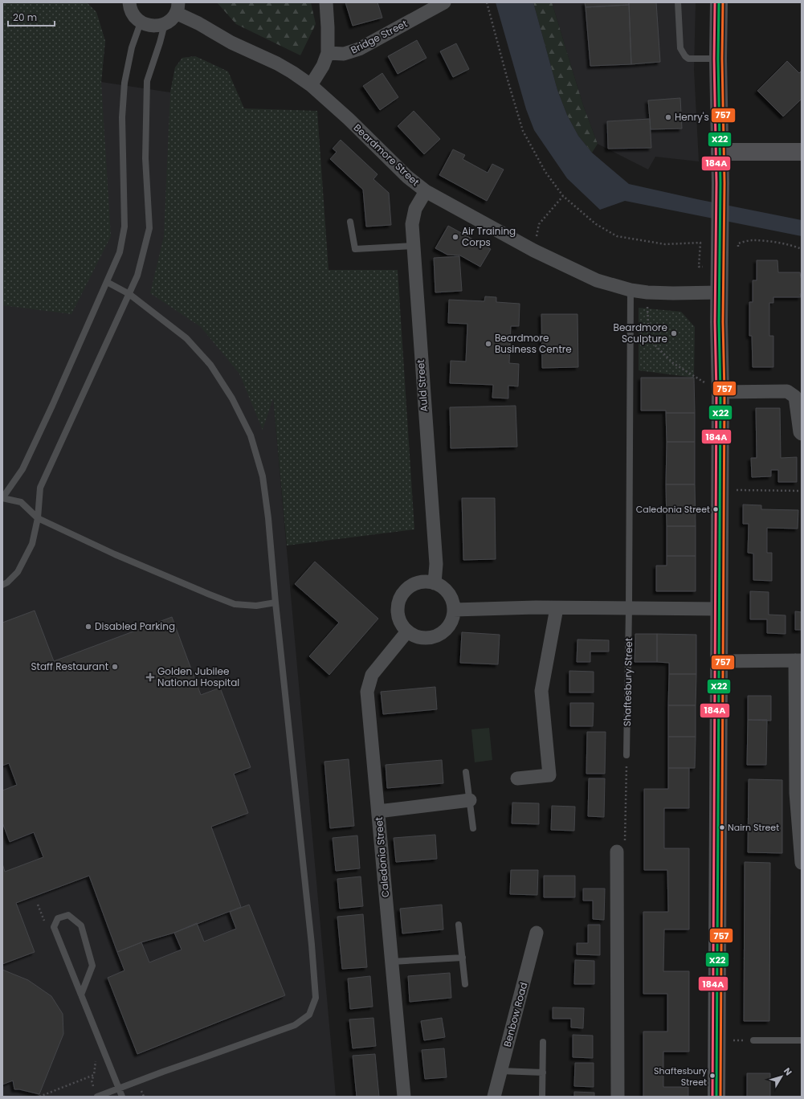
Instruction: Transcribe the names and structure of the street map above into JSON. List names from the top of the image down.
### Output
{
  "streets": {
    "street": [
      "Bridge Street",
      "Beardmore Street",
      "Auld Street",
      "Caledonia Street",
      "Benbow Road"
    ],
    "lane": ["Shaftesbury Street"]
  },
  "crossings": [
    ["Beardmore Street", "Auld Street"],
    ["Beardmore Street", "Shaftesbury Street"],
    ["Auld Street", "Caledonia Street"]
  ],
  "places": {
    "other": [
      "Henry's",
      "Air Training Corps",
      "Beardmore Sculpture",
      "Beardmore Business Centre",
      "Caledonia Street",
      "Disabled Parking",
      "Staff Restaurant",
      "Nairn Street",
      "Shaftesbury Street"
    ],
    "health": ["Golden Jubilee National Hospital"]
  },
  "lines": ["transit line X22", "transit line 757", "transit line 184A"],
  "scale_bar": "20 m",
  "north": "top right"
}
